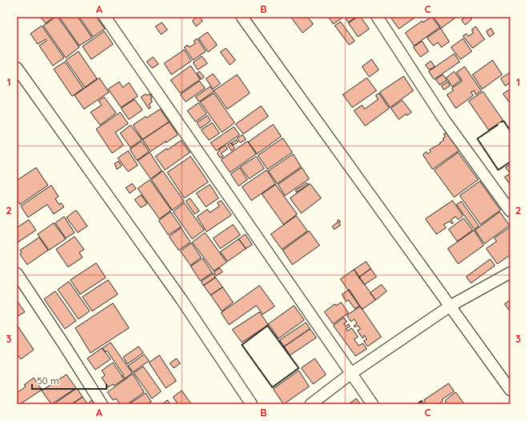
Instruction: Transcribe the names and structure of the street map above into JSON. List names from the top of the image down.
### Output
{
  "scale_bar": "50 m",
  "grid": {
    "columns": ["A", "B", "C"],
    "rows": ["1", "2", "3"]
  }
}
